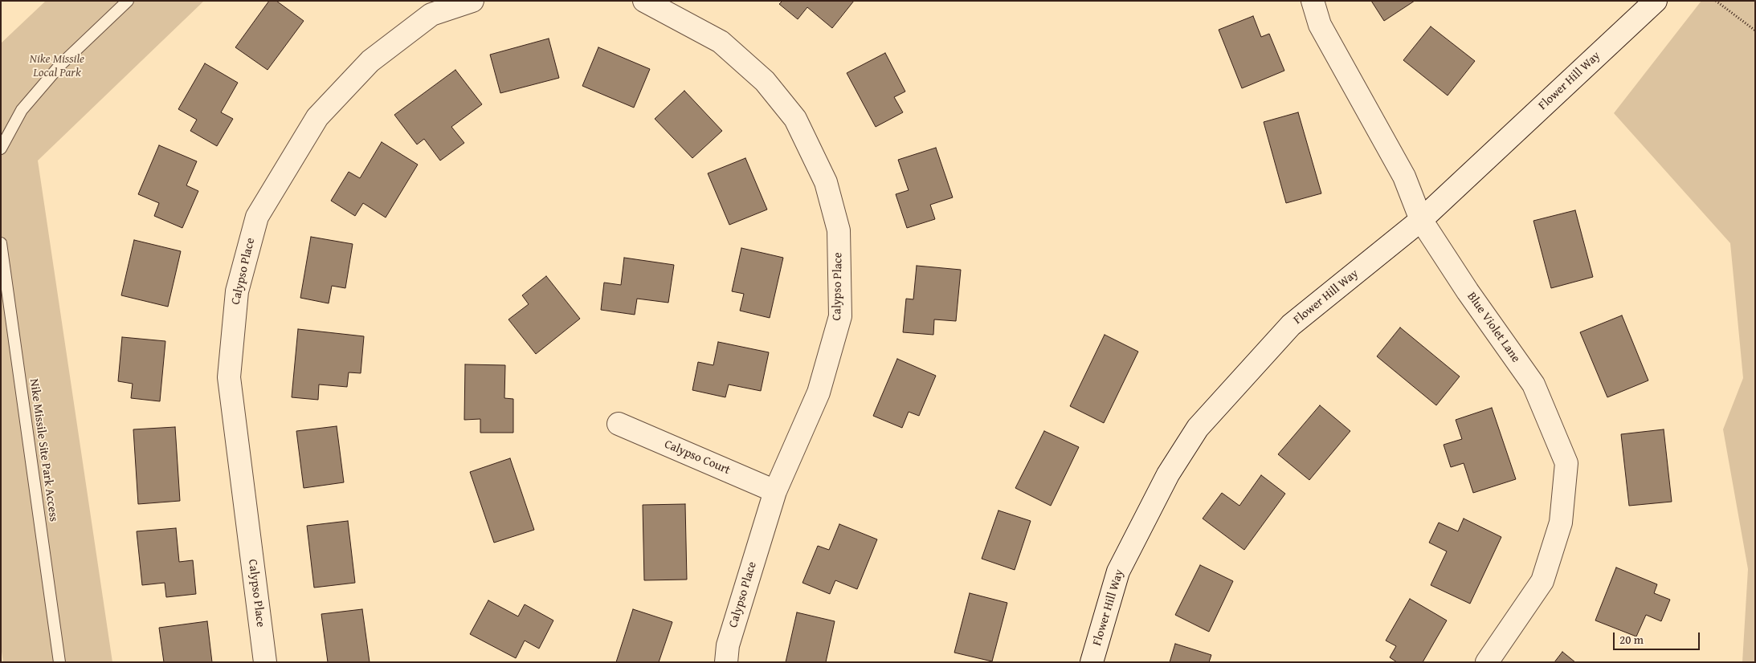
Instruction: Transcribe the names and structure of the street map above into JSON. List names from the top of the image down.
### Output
{
  "streets": {
    "street": [
      "Flower Hill Way",
      "Calypso Place",
      "Blue Violet Lane",
      "Calypso Court"
    ],
    "lane": ["Nike Missile Site Park Access"]
  },
  "crossings": [
    ["Flower Hill Way", "Blue Violet Lane"],
    ["Calypso Place", "Calypso Court"]
  ],
  "parks": ["Nike Missile Local Park"],
  "scale_bar": "20 m"
}
